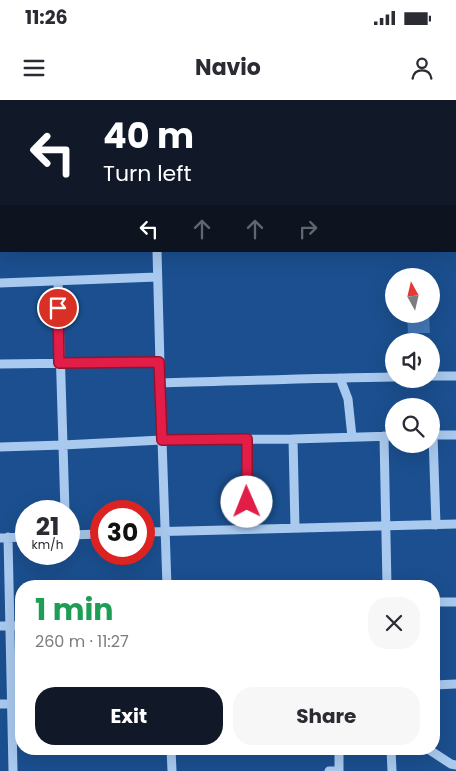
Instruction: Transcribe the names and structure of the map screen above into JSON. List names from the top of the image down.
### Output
{
  "north": "top",
  "page": {
    "status": "11:26",
    "header": "Navio",
    "turn": ["40 m", "Turn left"],
    "speed": "21 km/h",
    "limit": "30",
    "heading": ["1 min", "260 m · 11:27"],
    "buttons": ["Exit", "Share"]
  }
}
